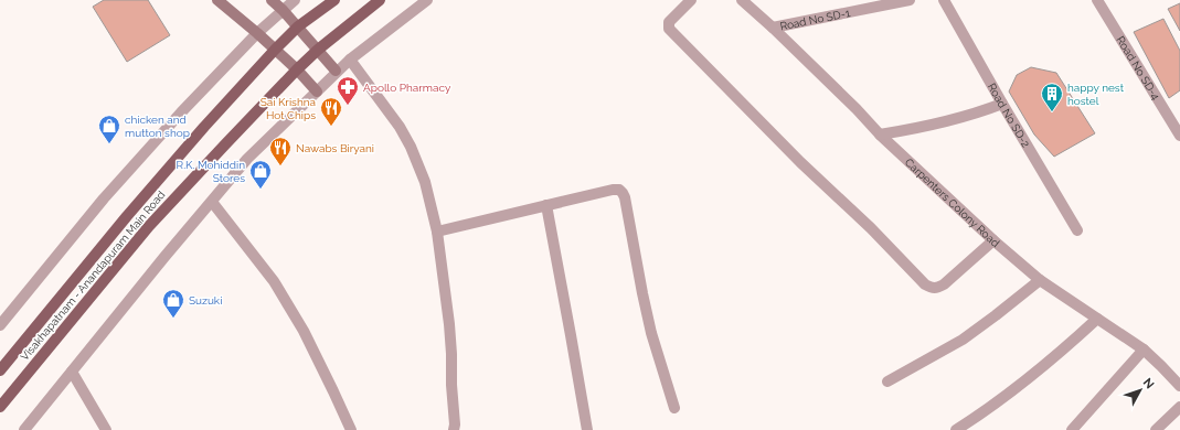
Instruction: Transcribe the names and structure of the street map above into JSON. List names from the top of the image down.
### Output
{
  "streets": {
    "main road": ["Visakhapatnam - Anandapuram Main Road"],
    "street": [
      "Road No SD-1",
      "Road No SD-4",
      "Road No SD-2",
      "Carpenters Colony Road"
    ]
  },
  "crossings": [
    ["Road No SD-1", "Carpenters Colony Road"]
  ],
  "places": {
    "pharmacy": ["Apollo Pharmacy"],
    "building": ["happy nest hostel"],
    "restaurant": ["Sai Krishna Hot Chips", "Nawabs Biryani"],
    "shop": ["chicken and mutton shop", "R.K. Mohiddin Stores", "Suzuki"]
  },
  "north": "top right"
}
